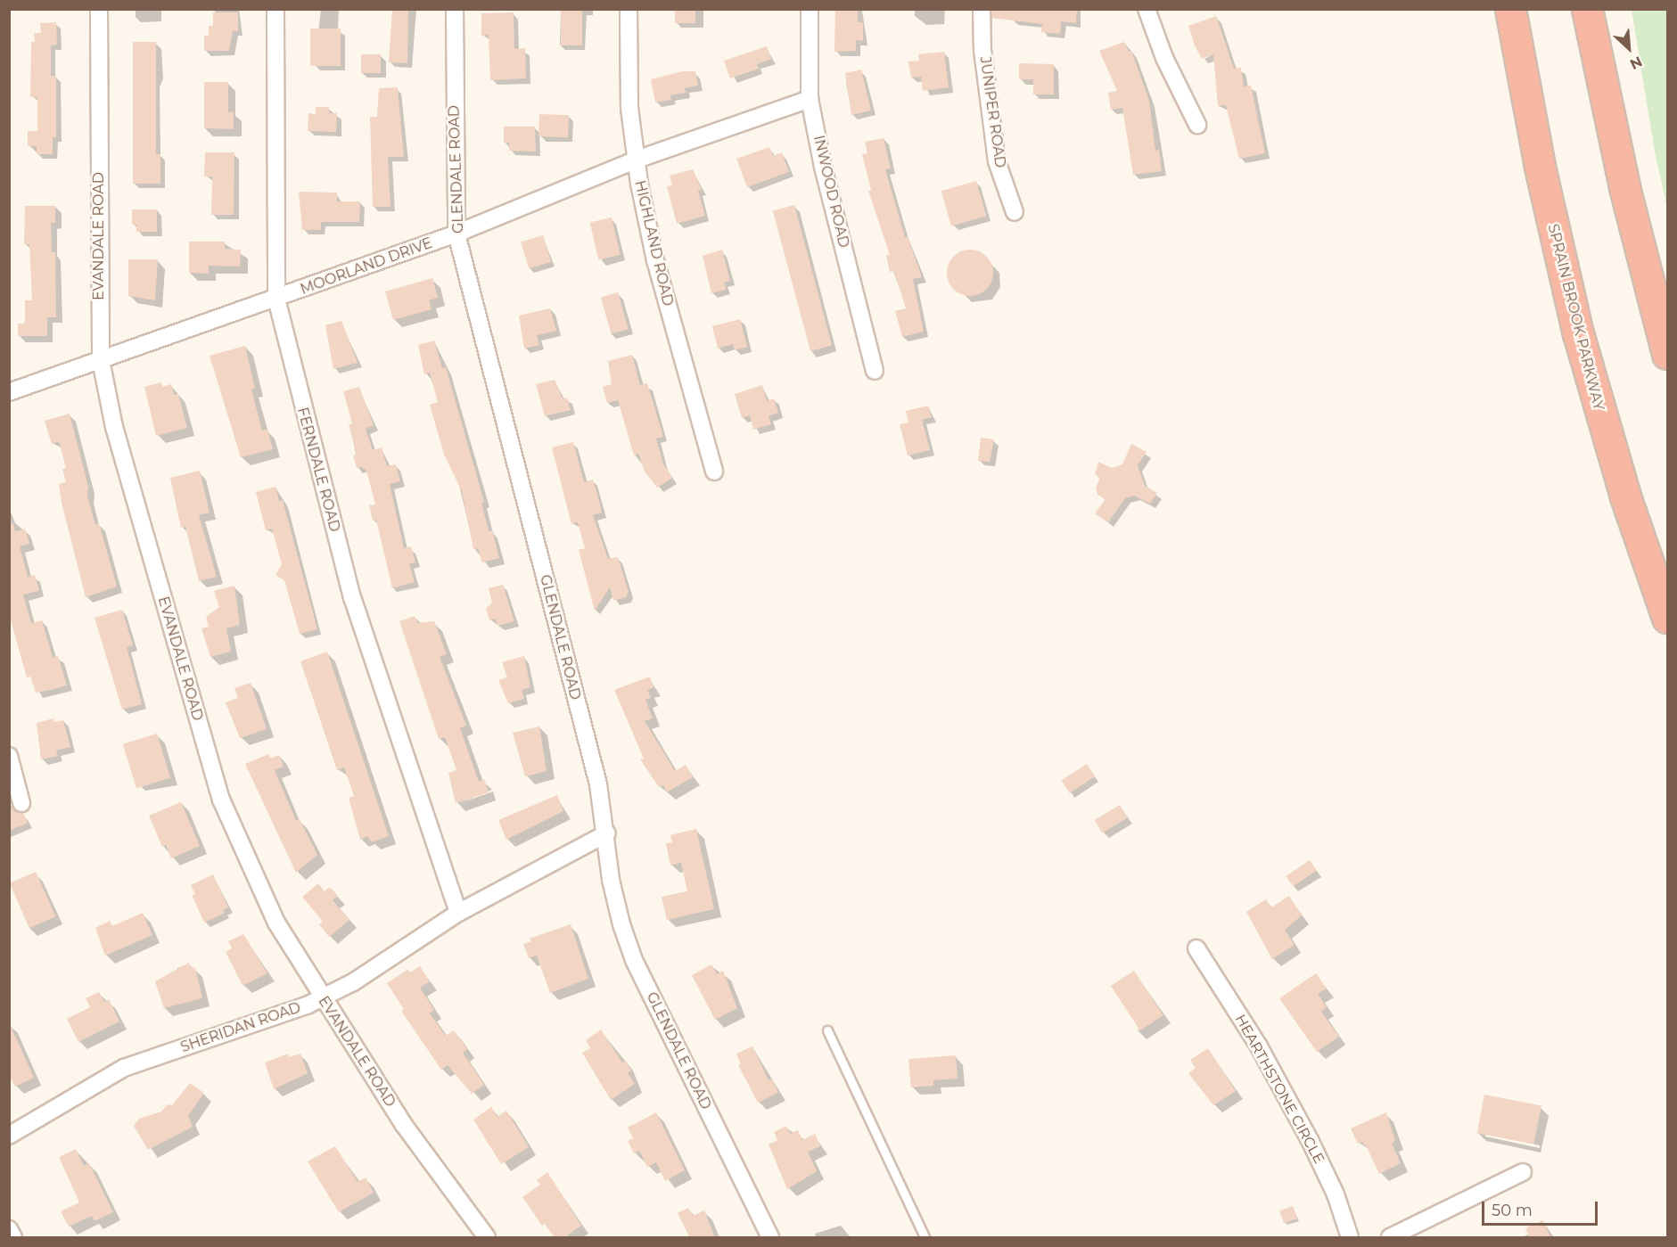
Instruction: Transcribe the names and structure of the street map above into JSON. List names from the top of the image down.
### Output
{
  "streets": {
    "highway": ["SPRAIN BROOK PARKWAY"],
    "street": [
      "JUNIPER ROAD",
      "GLENDALE ROAD",
      "INWOOD ROAD",
      "EVANDALE ROAD",
      "HIGHLAND ROAD",
      "MOORLAND DRIVE",
      "FERNDALE ROAD",
      "SHERIDAN ROAD",
      "HEARTHSTONE CIRCLE"
    ]
  },
  "crossings": [
    ["GLENDALE ROAD", "MOORLAND DRIVE"],
    ["GLENDALE ROAD", "SHERIDAN ROAD"],
    ["INWOOD ROAD", "MOORLAND DRIVE"],
    ["EVANDALE ROAD", "MOORLAND DRIVE"],
    ["EVANDALE ROAD", "SHERIDAN ROAD"],
    ["HIGHLAND ROAD", "MOORLAND DRIVE"],
    ["MOORLAND DRIVE", "FERNDALE ROAD"],
    ["FERNDALE ROAD", "SHERIDAN ROAD"]
  ],
  "scale_bar": "50 m",
  "north": "bottom right"
}
